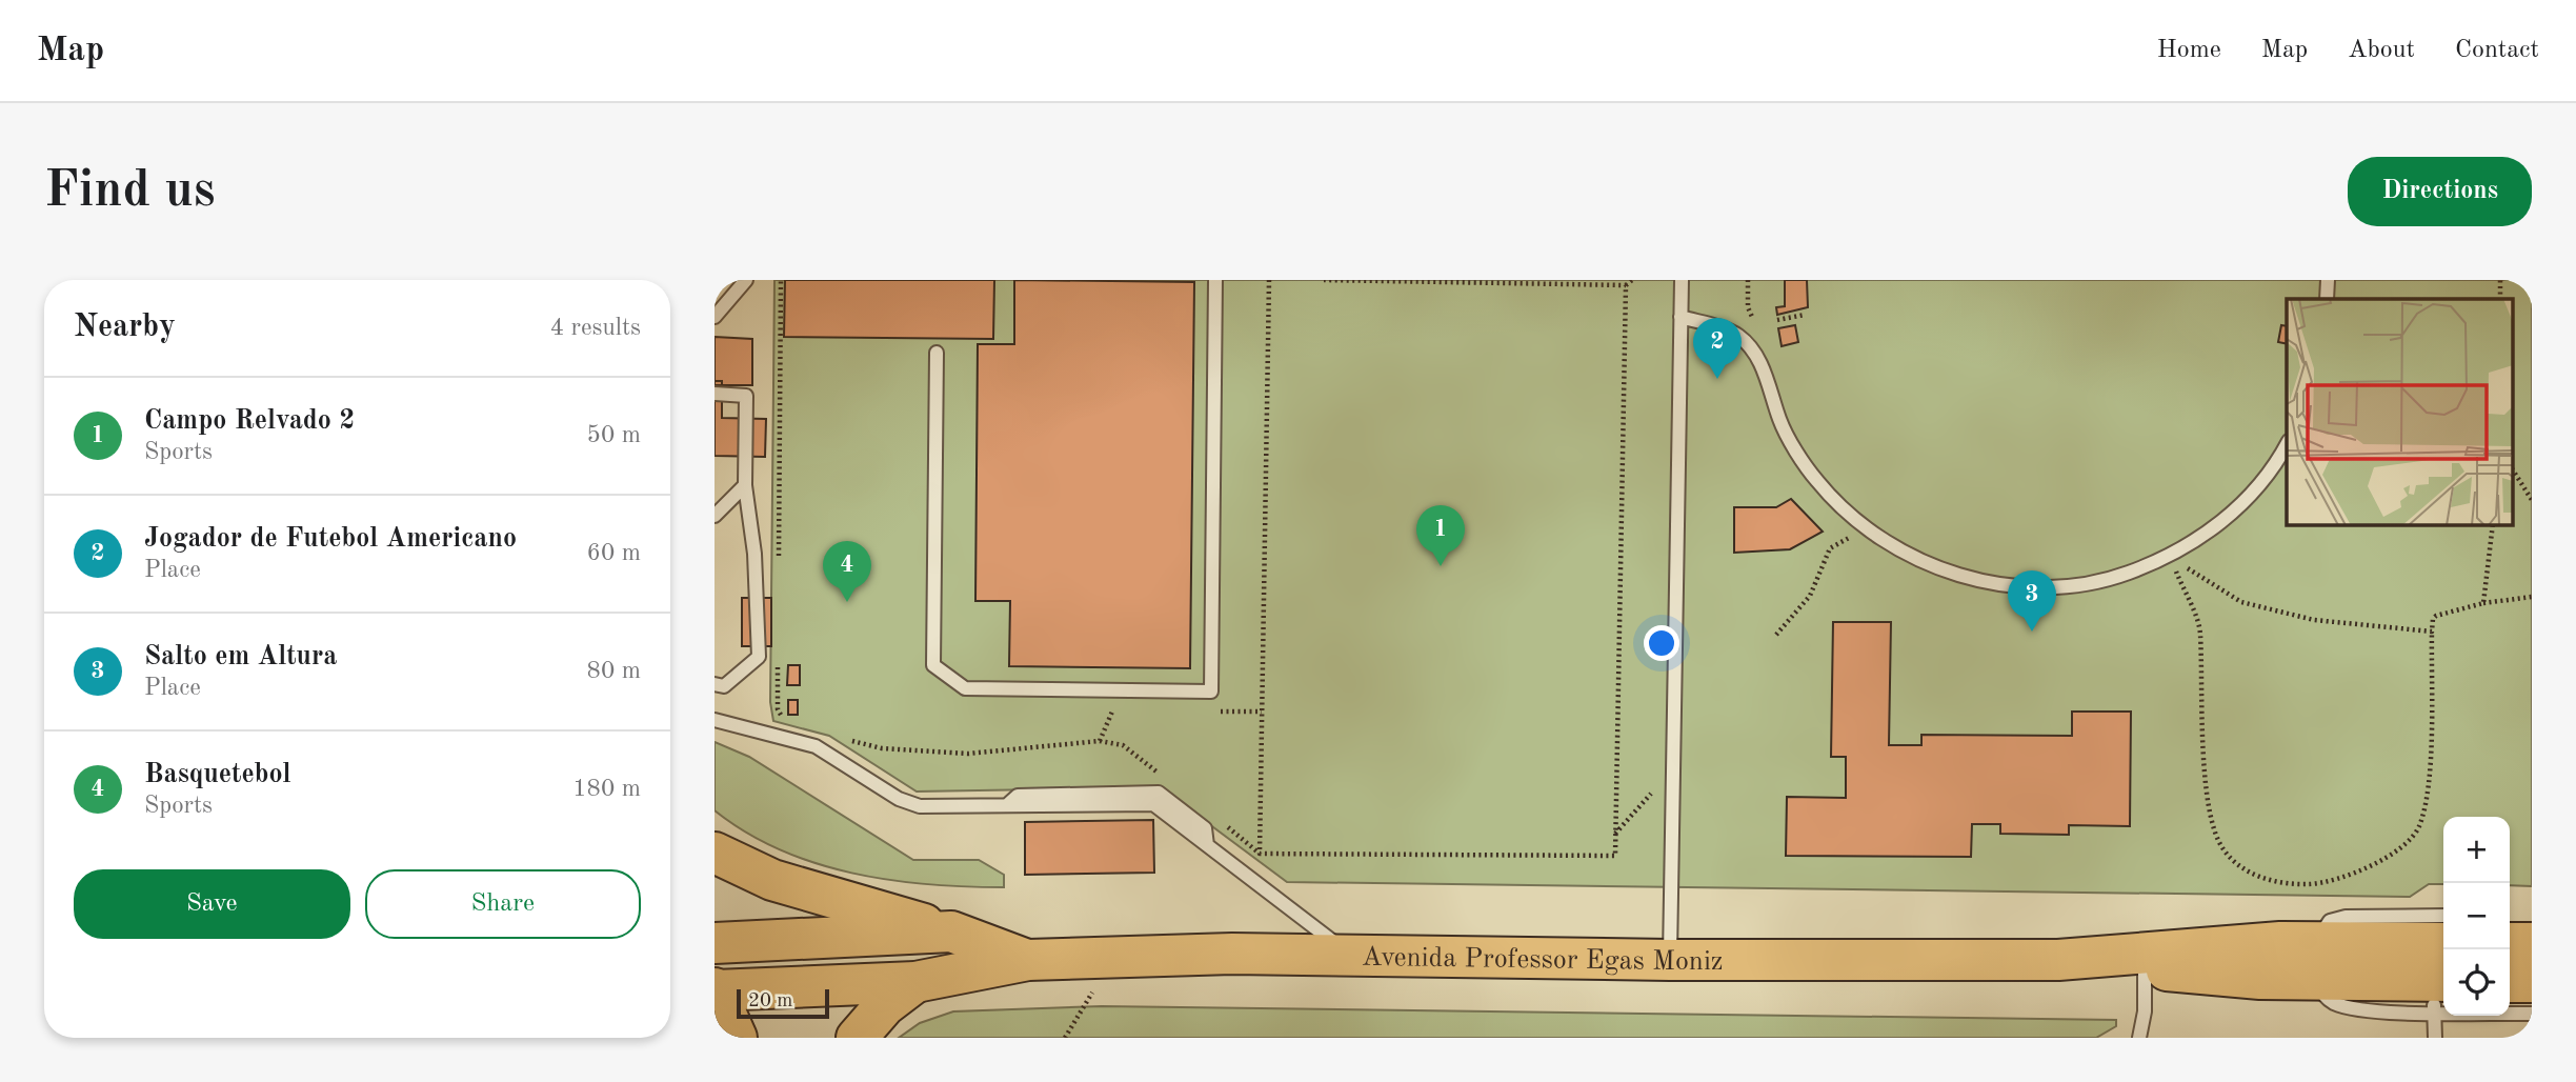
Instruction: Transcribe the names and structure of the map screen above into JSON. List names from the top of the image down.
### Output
{
  "streets": {
    "main road": ["Avenida Professor Egas Moniz"]
  },
  "scale_bar": "20 m",
  "page": {
    "header": "Map",
    "nav": [
      "Home",
      "Map",
      "About",
      "Contact"
    ],
    "buttons": [
      "Directions",
      ["Save", "Share"]
    ],
    "title": "Find us",
    "heading": ["Nearby", "4 results"],
    "pins": [
      "2",
      "1",
      "4",
      "3"
    ],
    "list": [
      {
        "mark": "1",
        "name": "Campo Relvado 2",
        "note": "Sports",
        "value": "50 m"
      },
      {
        "mark": "2",
        "name": "Jogador de Futebol Americano",
        "note": "Place",
        "value": "60 m"
      },
      {
        "mark": "3",
        "name": "Salto em Altura",
        "note": "Place",
        "value": "80 m"
      },
      {
        "mark": "4",
        "name": "Basquetebol",
        "note": "Sports",
        "value": "180 m"
      }
    ],
    "map_buttons": ["+", "−"],
    "scale": "20 m"
  }
}
